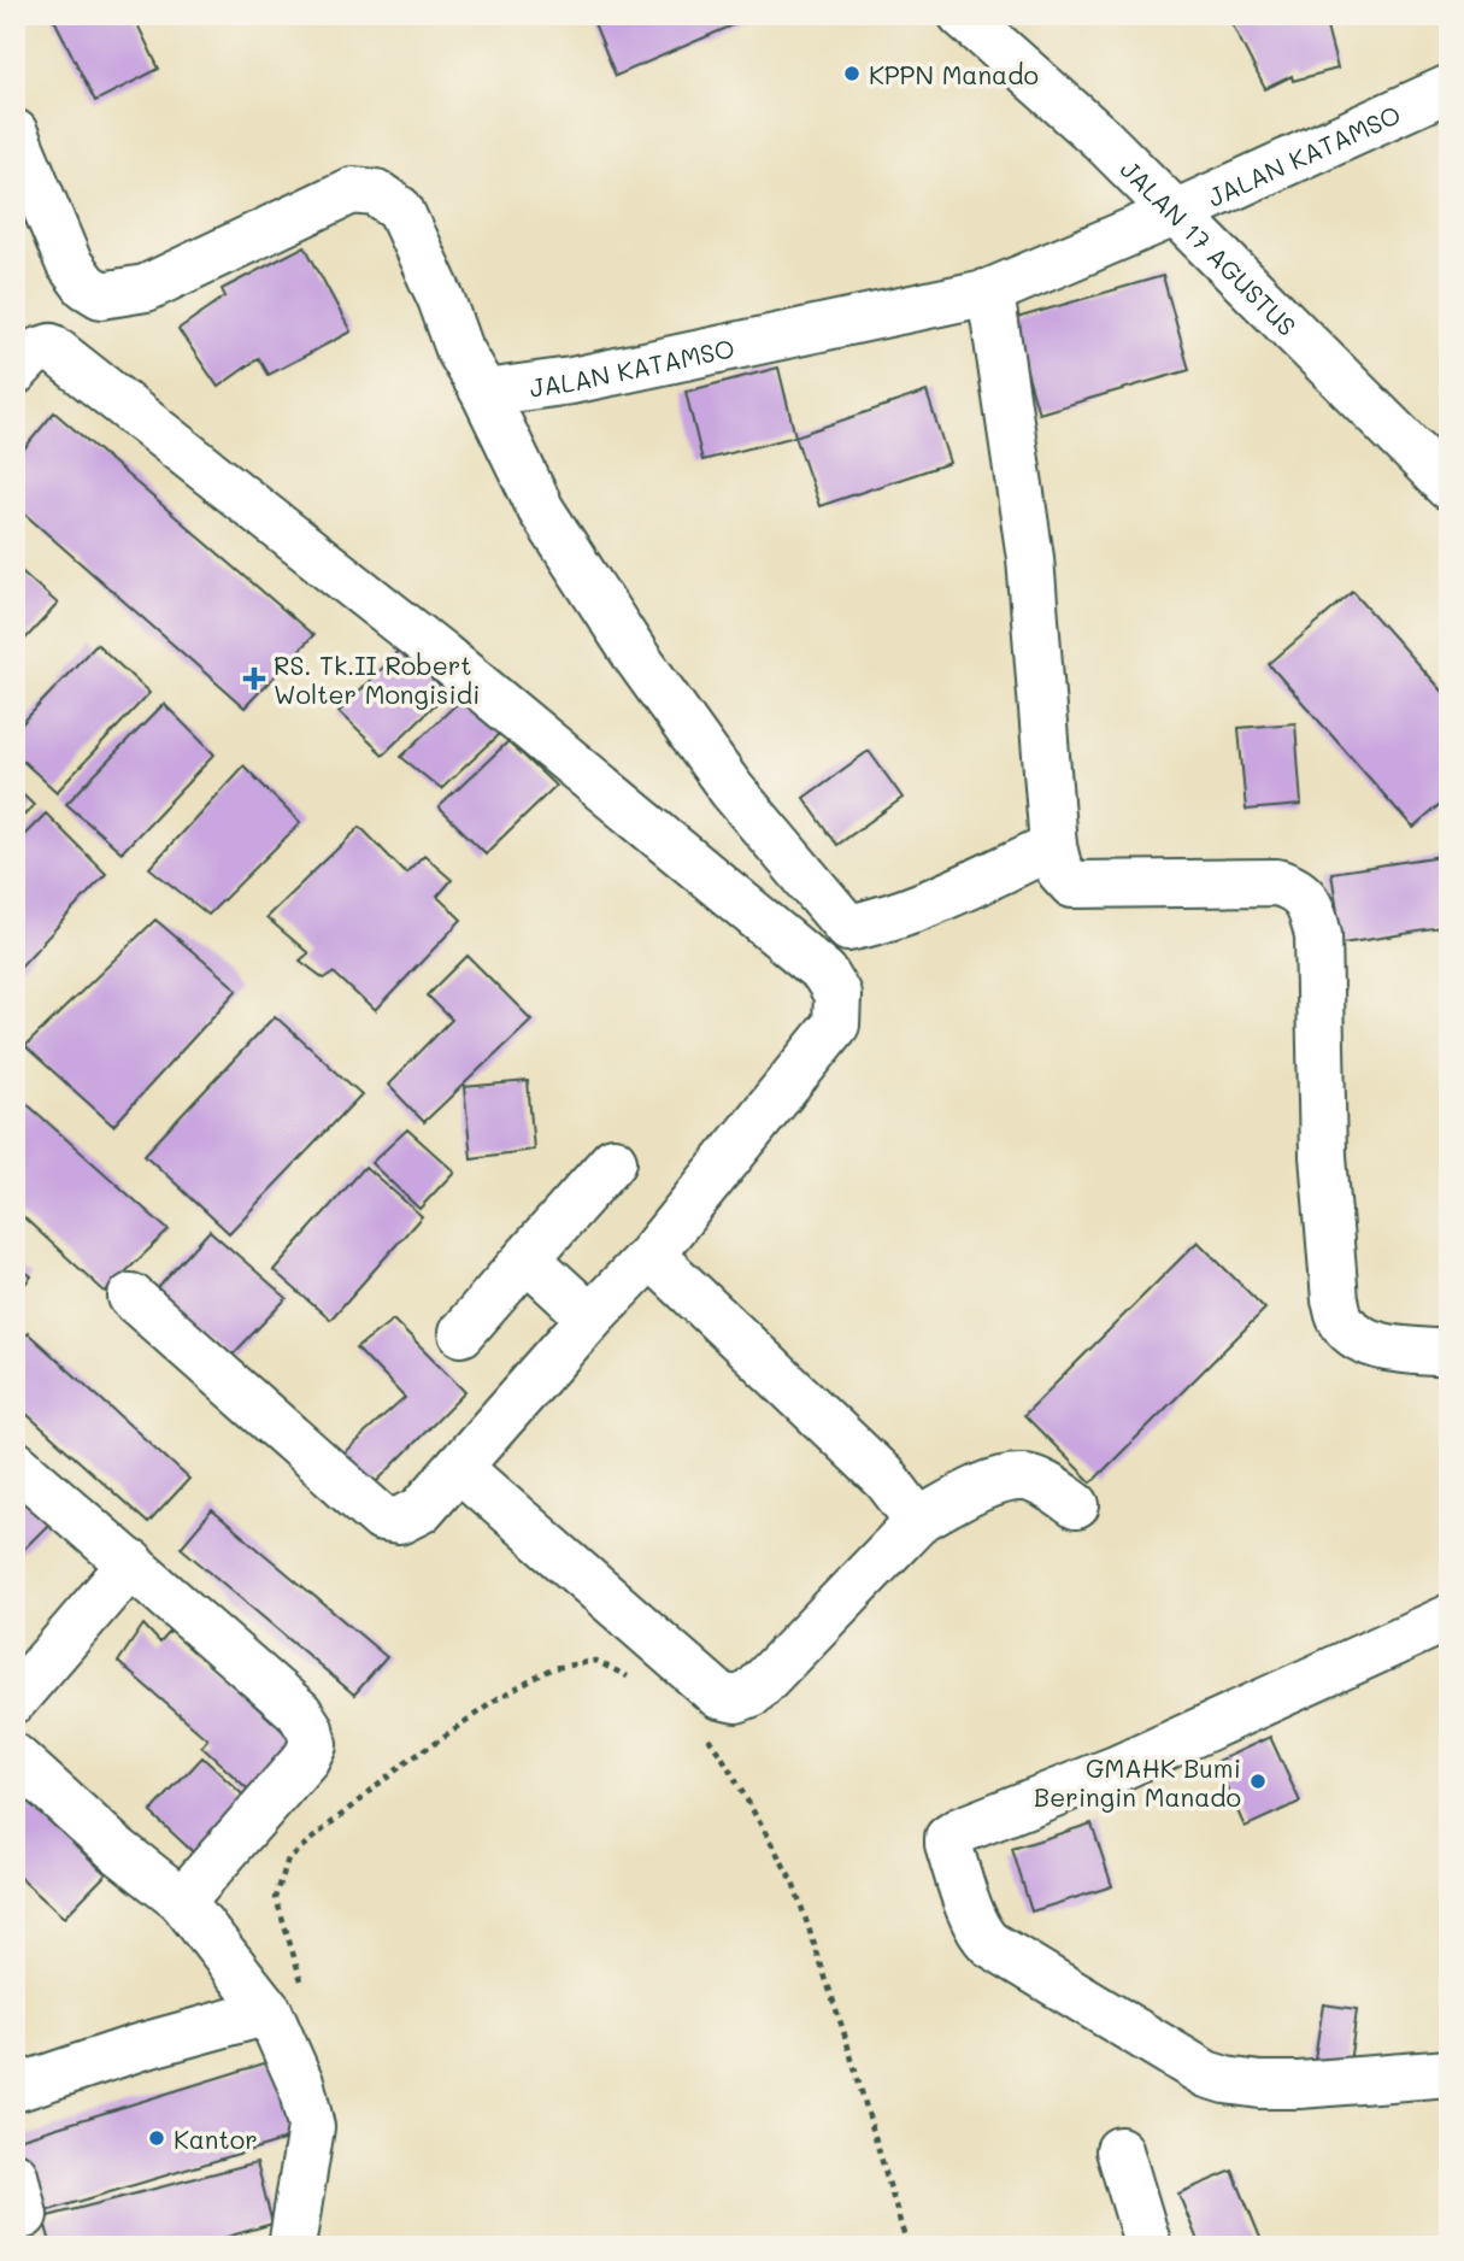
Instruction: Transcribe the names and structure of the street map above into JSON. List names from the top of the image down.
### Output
{
  "streets": {
    "street": ["JALAN KATAMSO", "JALAN 17 AGUSTUS"]
  },
  "crossings": [
    ["JALAN KATAMSO", "JALAN 17 AGUSTUS"]
  ],
  "places": {
    "other": ["KPPN Manado", "GMAHK Bumi Beringin Manado", "Kantor"],
    "health": ["RS. Tk.II Robert Wolter Mongisidi"]
  }
}
